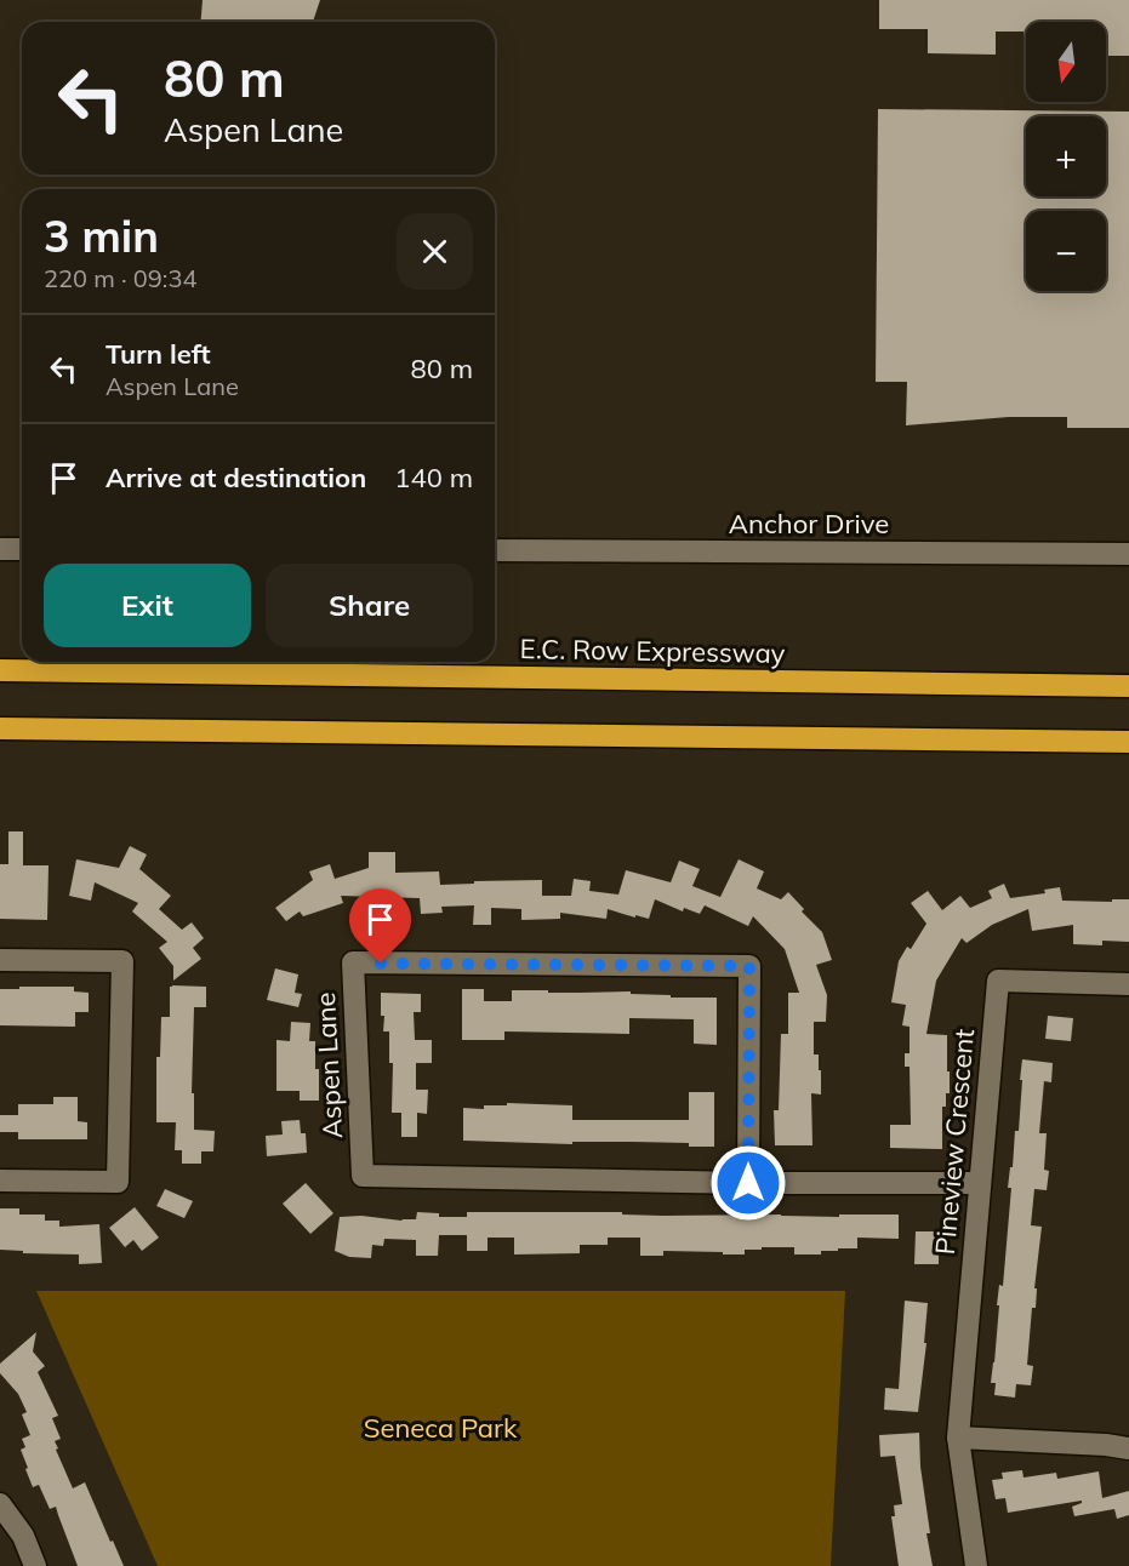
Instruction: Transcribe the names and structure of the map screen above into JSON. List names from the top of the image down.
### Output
{
  "streets": {
    "highway": ["E.C. Row Expressway"],
    "street": ["Anchor Drive", "Aspen Lane", "Pineview Crescent"]
  },
  "crossings": [
    ["Aspen Lane", "Pineview Crescent"]
  ],
  "parks": ["Seneca Park"],
  "north": "bottom",
  "page": {
    "map_buttons": ["+", "−"],
    "turn": ["80 m", "Aspen Lane"],
    "heading": ["3 min", "220 m · 09:34"],
    "list": [
      {
        "name": "Turn left",
        "note": "Aspen Lane",
        "value": "80 m"
      },
      {
        "name": "Arrive at destination",
        "value": "140 m"
      }
    ],
    "buttons": ["Exit", "Share"]
  }
}
